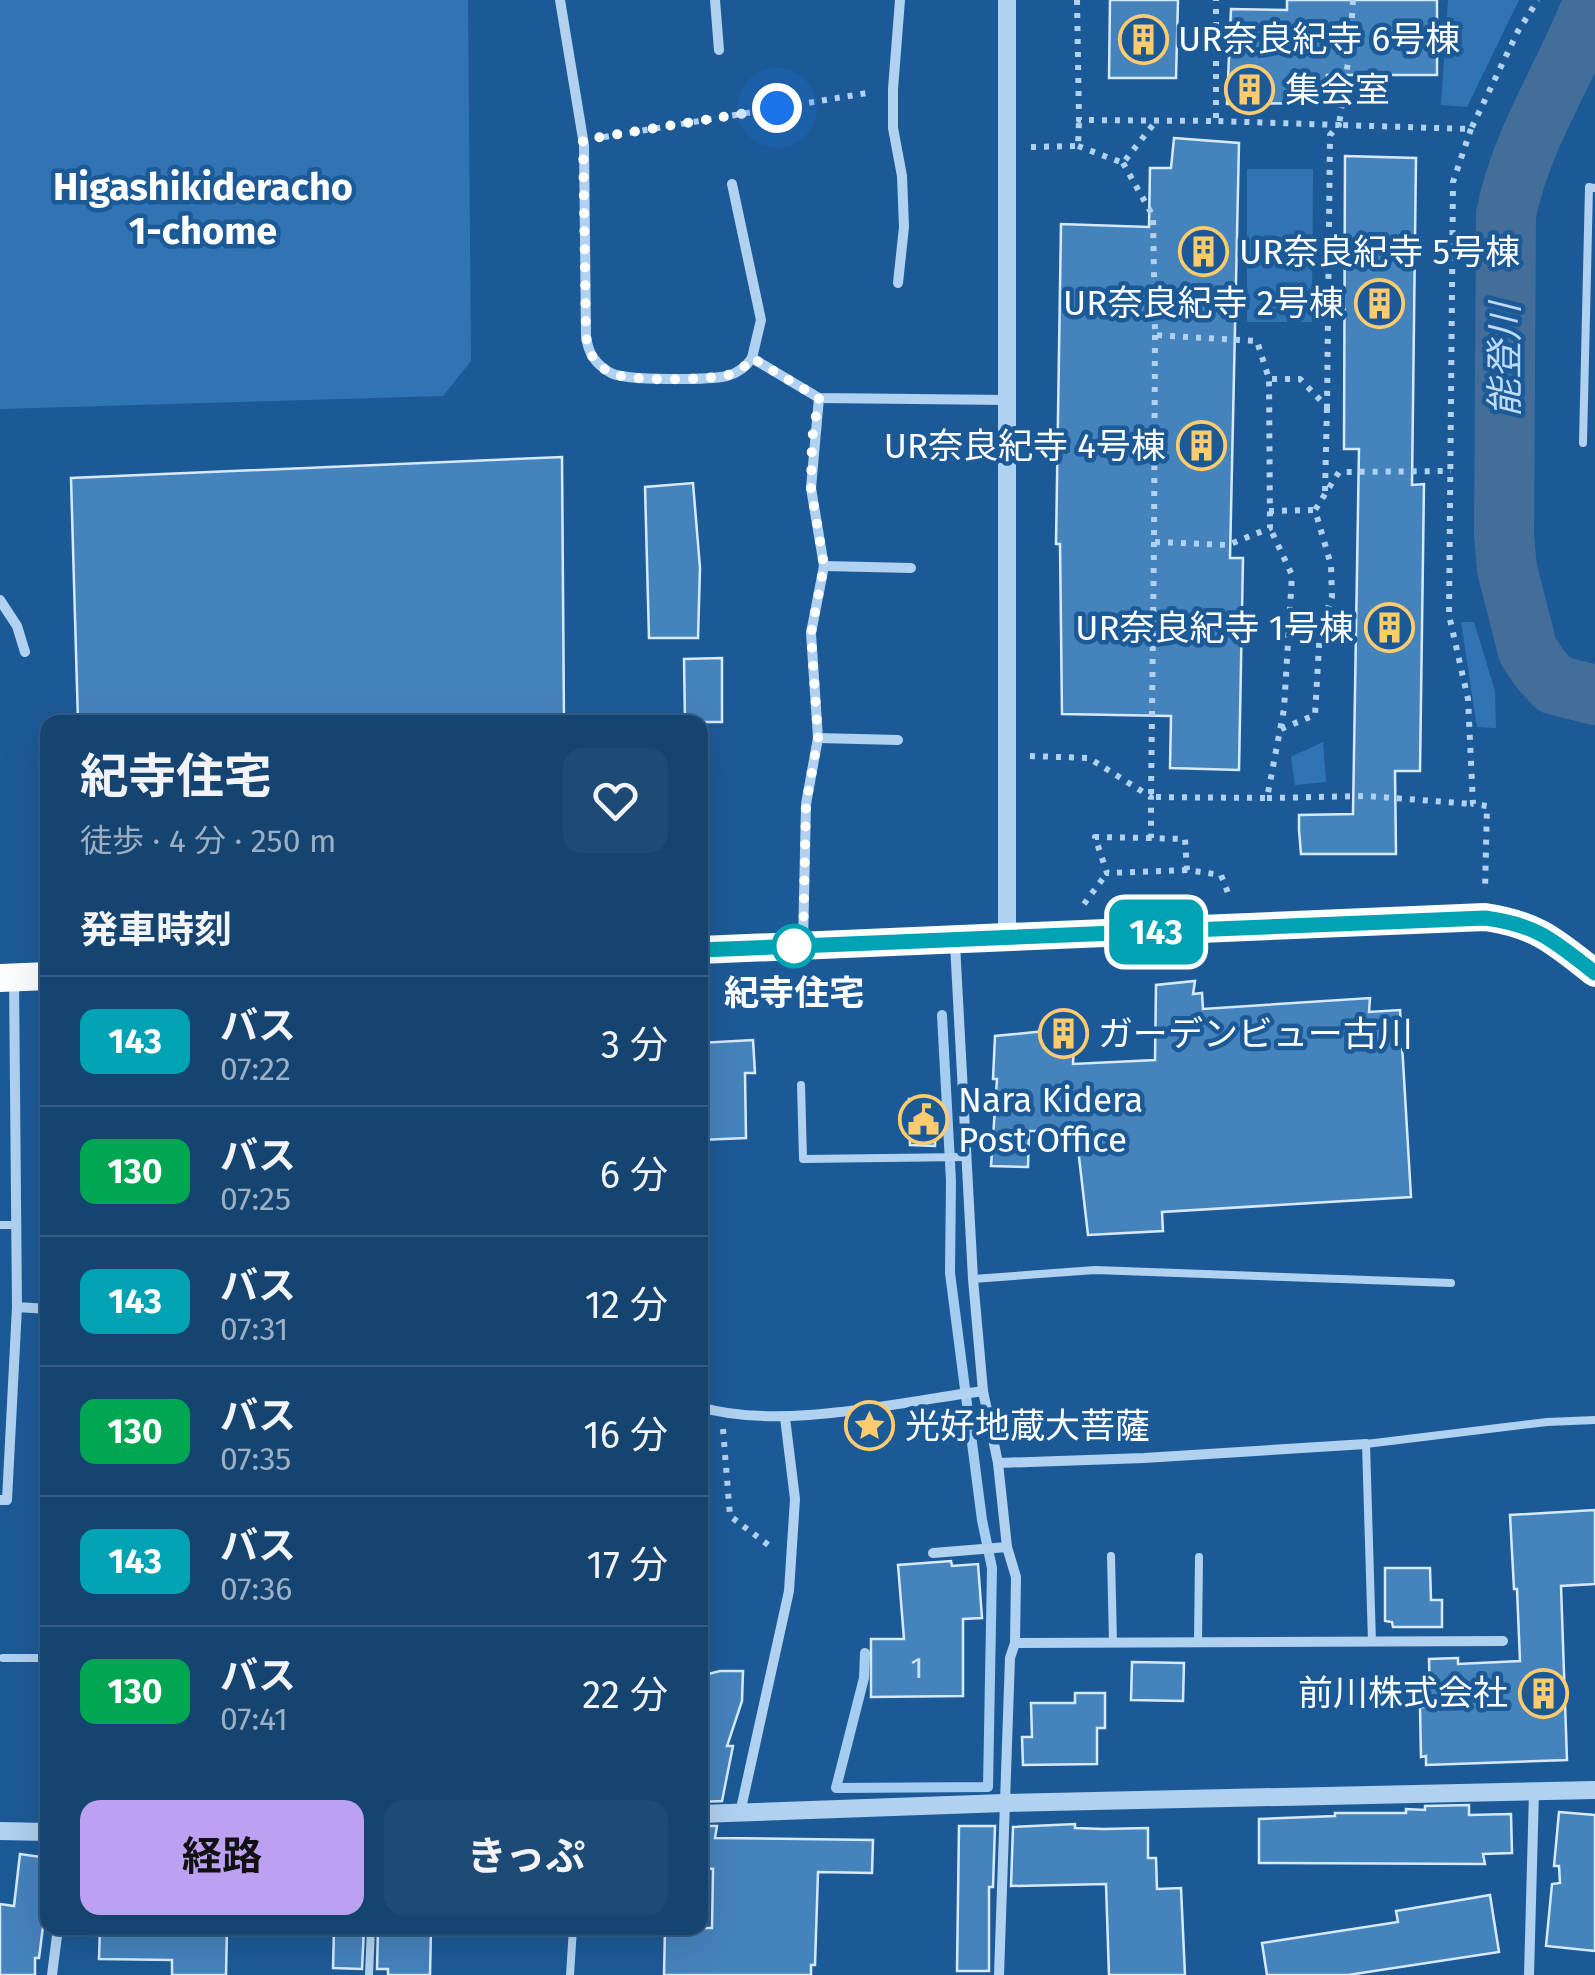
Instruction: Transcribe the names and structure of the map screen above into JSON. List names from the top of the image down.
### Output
{
  "districts": ["Higashikideracho 1-chome"],
  "water": ["能登川"],
  "places": {
    "building": [
      "UR奈良紀寺 6号棟",
      "集会室",
      "UR奈良紀寺 5号棟",
      "UR奈良紀寺 2号棟",
      "UR奈良紀寺 4号棟",
      "UR奈良紀寺 1号棟",
      "ガーデンビュー古川",
      "前川株式会社"
    ],
    "other": ["紀寺住宅"],
    "public building": ["Nara Kidera Post Office"],
    "place": ["光好地蔵大菩薩"]
  },
  "lines": ["bus line 143"],
  "house_numbers": ["1"],
  "page": {
    "on_map": "143",
    "heading": [
      ["紀寺住宅", "徒歩 · 4 分 · 250 m"],
      "発車時刻"
    ],
    "list": [
      {
        "mark": "143",
        "name": "バス",
        "note": "07:22",
        "value": "3 分"
      },
      {
        "mark": "130",
        "name": "バス",
        "note": "07:25",
        "value": "6 分"
      },
      {
        "mark": "143",
        "name": "バス",
        "note": "07:31",
        "value": "12 分"
      },
      {
        "mark": "130",
        "name": "バス",
        "note": "07:35",
        "value": "16 分"
      },
      {
        "mark": "143",
        "name": "バス",
        "note": "07:36",
        "value": "17 分"
      },
      {
        "mark": "130",
        "name": "バス",
        "note": "07:41",
        "value": "22 分"
      }
    ],
    "buttons": ["経路", "きっぷ"]
  }
}
